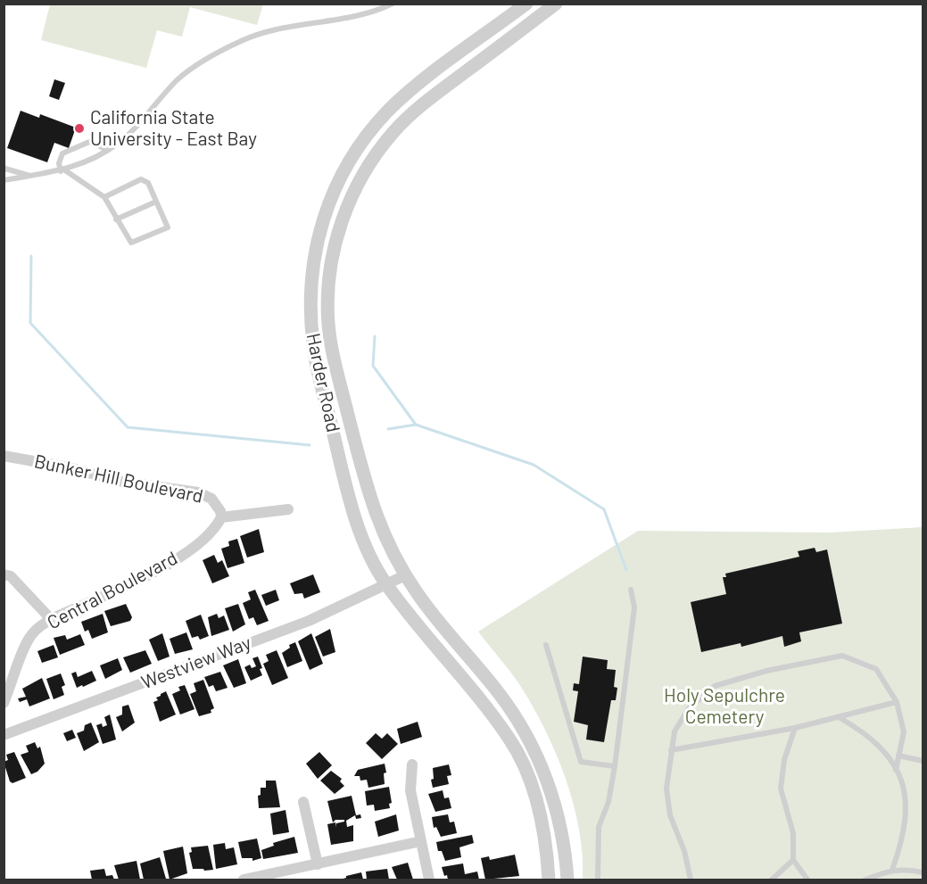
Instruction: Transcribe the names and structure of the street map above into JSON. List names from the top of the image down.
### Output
{
  "streets": {
    "street": [
      "Harder Road",
      "Bunker Hill Boulevard",
      "Central Boulevard",
      "Westview Way"
    ]
  },
  "crossings": [
    ["Harder Road", "Westview Way"],
    ["Bunker Hill Boulevard", "Central Boulevard"]
  ],
  "parks": ["Holy Sepulchre Cemetery"],
  "places": ["California State University - East Bay"]
}
